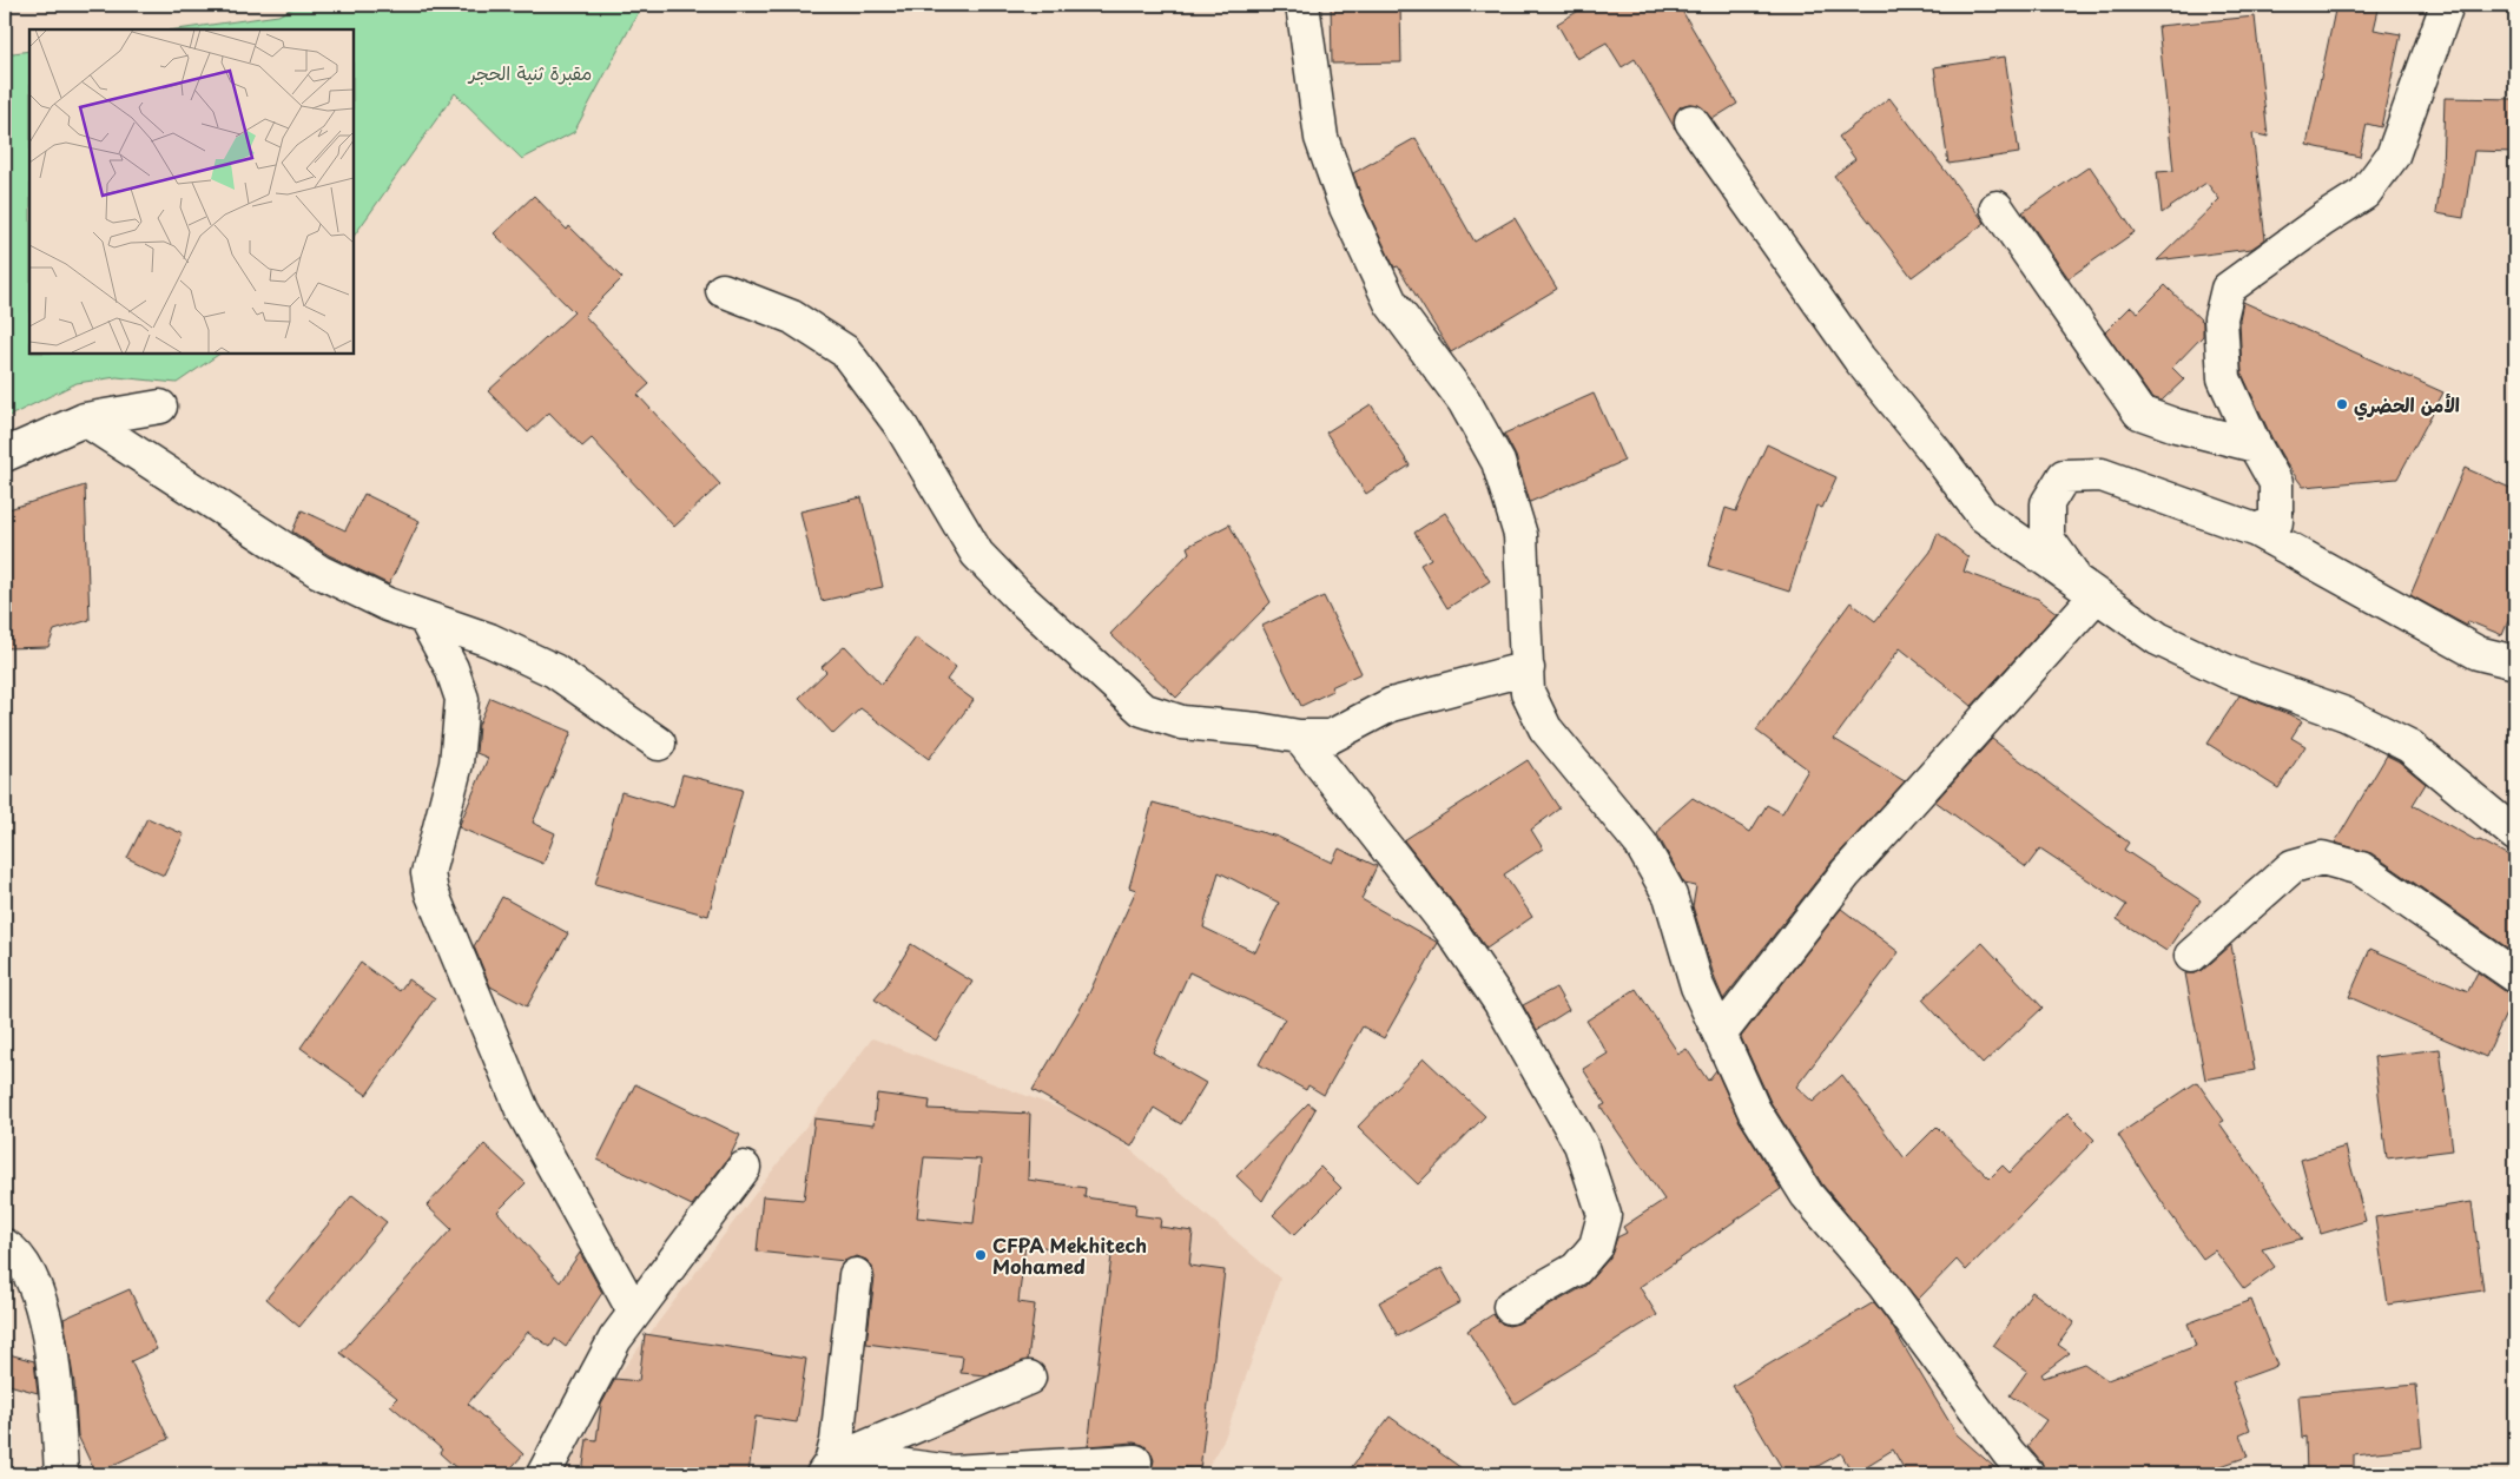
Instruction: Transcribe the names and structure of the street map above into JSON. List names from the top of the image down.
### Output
{
  "parks": ["مقبرة ثنية الحجر"],
  "places": ["الأمن الحضري", "CFPA Mekhitech Mohamed"]
}
